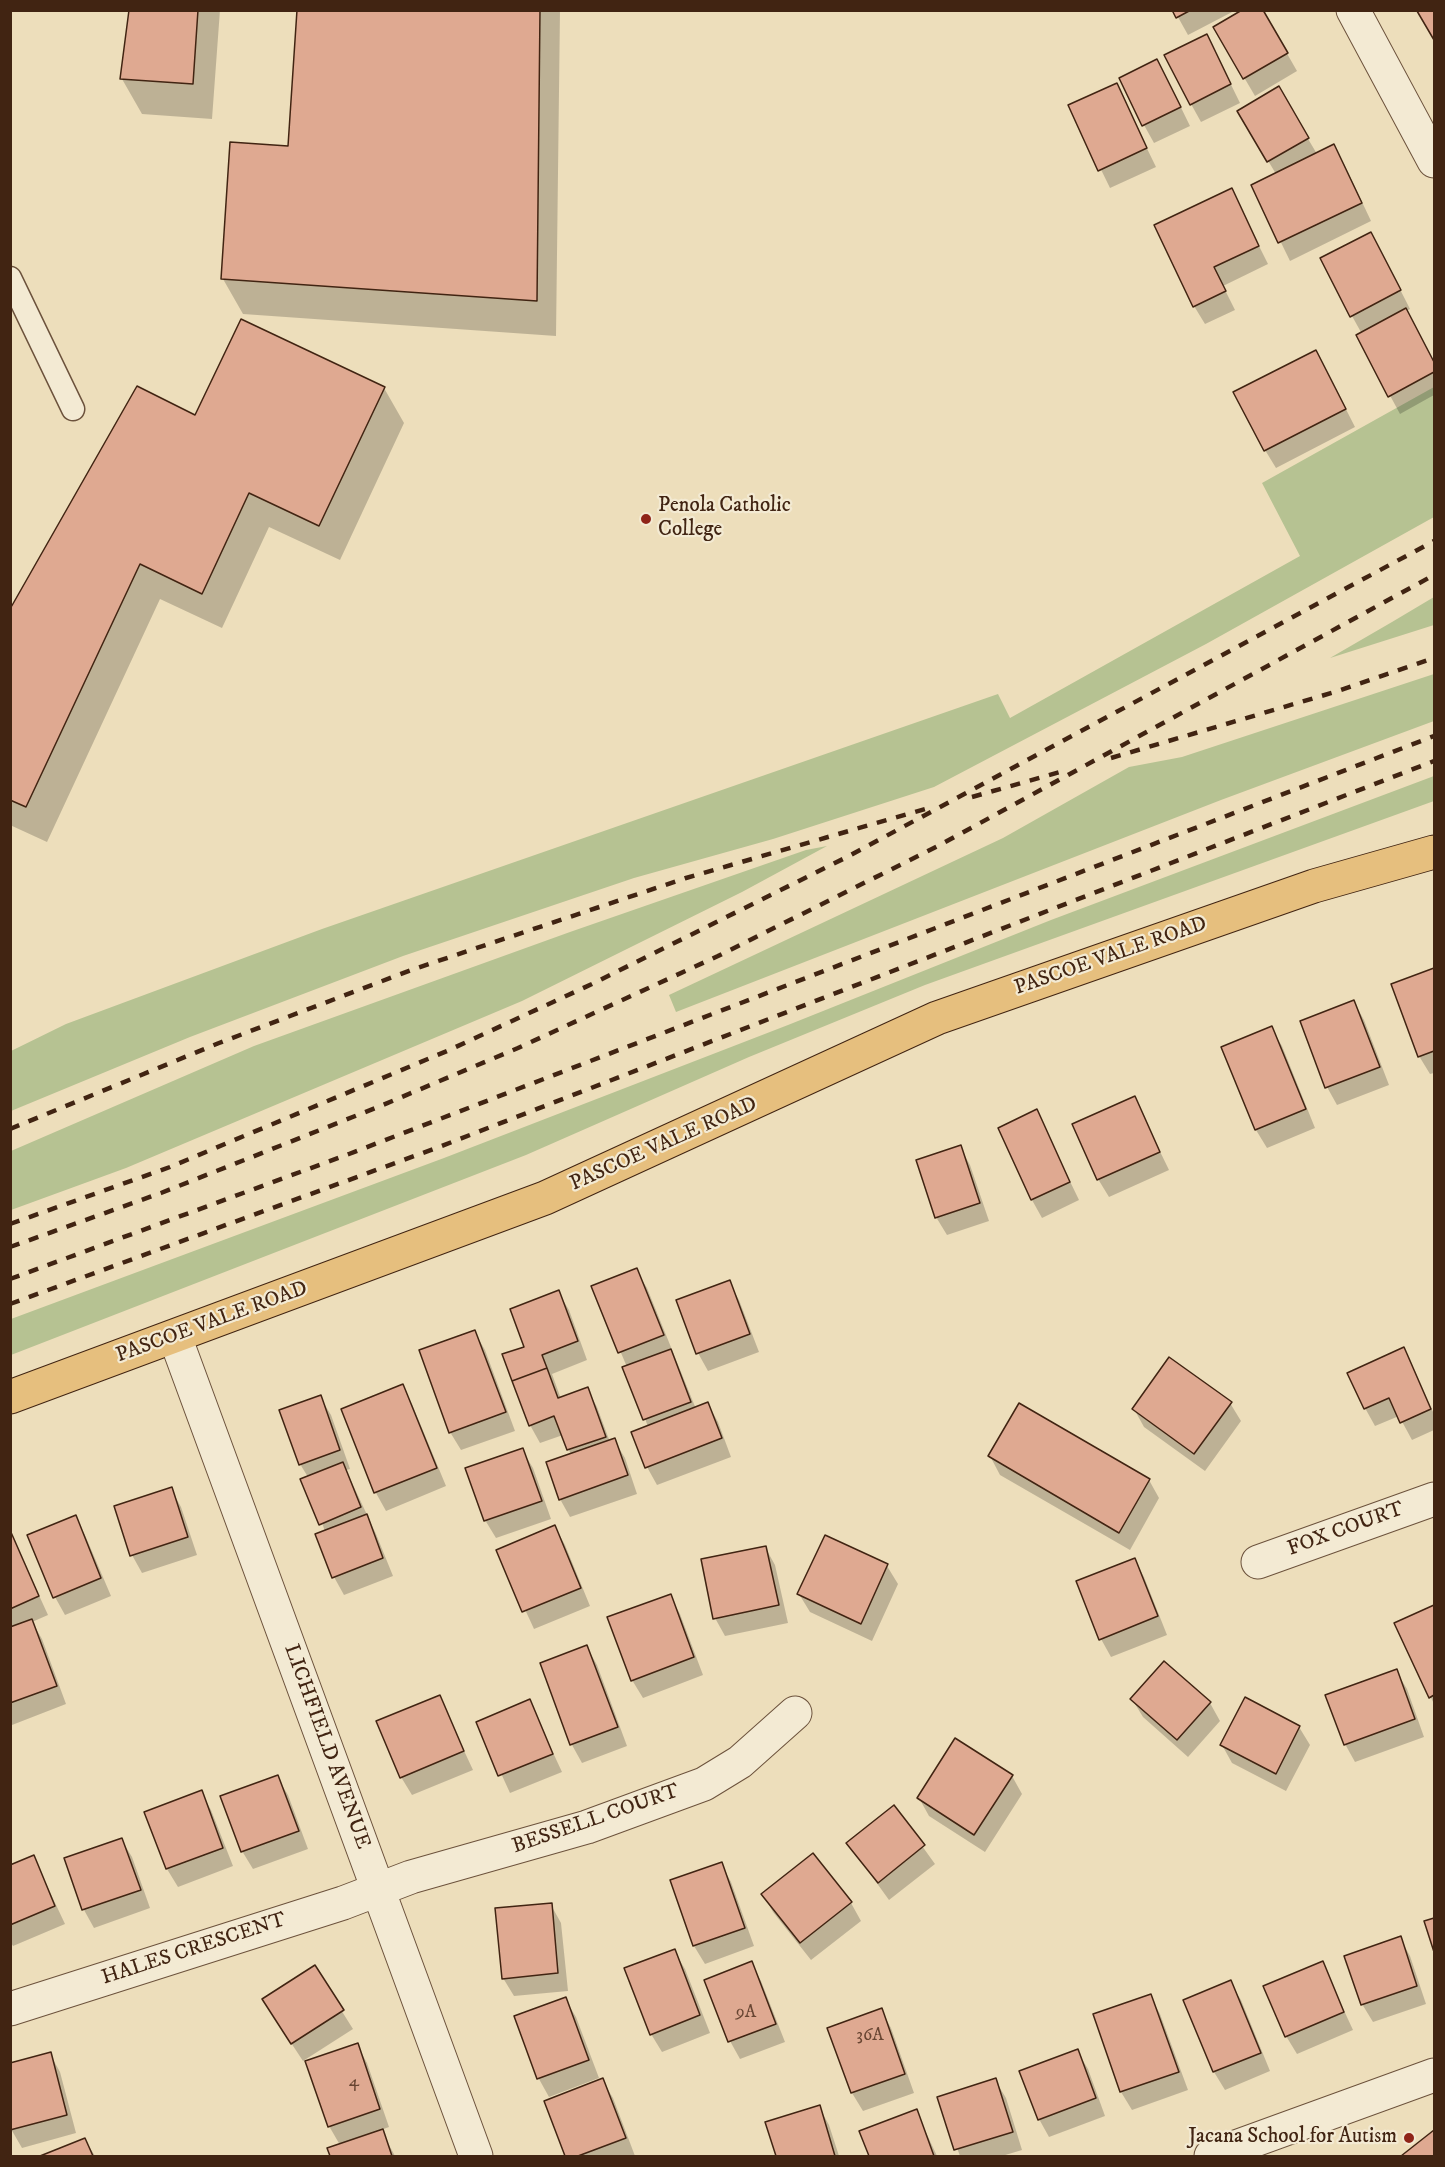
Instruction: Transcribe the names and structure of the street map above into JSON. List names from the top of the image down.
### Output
{
  "streets": {
    "main road": ["PASCOE VALE ROAD"],
    "street": [
      "FOX COURT",
      "LICHFIELD AVENUE",
      "BESSELL COURT",
      "HALES CRESCENT"
    ]
  },
  "crossings": [
    ["PASCOE VALE ROAD", "LICHFIELD AVENUE"],
    ["LICHFIELD AVENUE", "BESSELL COURT"],
    ["LICHFIELD AVENUE", "HALES CRESCENT"],
    ["BESSELL COURT", "HALES CRESCENT"]
  ],
  "places": ["Penola Catholic College", "Jacana School for Autism"],
  "house_numbers": ["9A", "36A", "4"]
}
